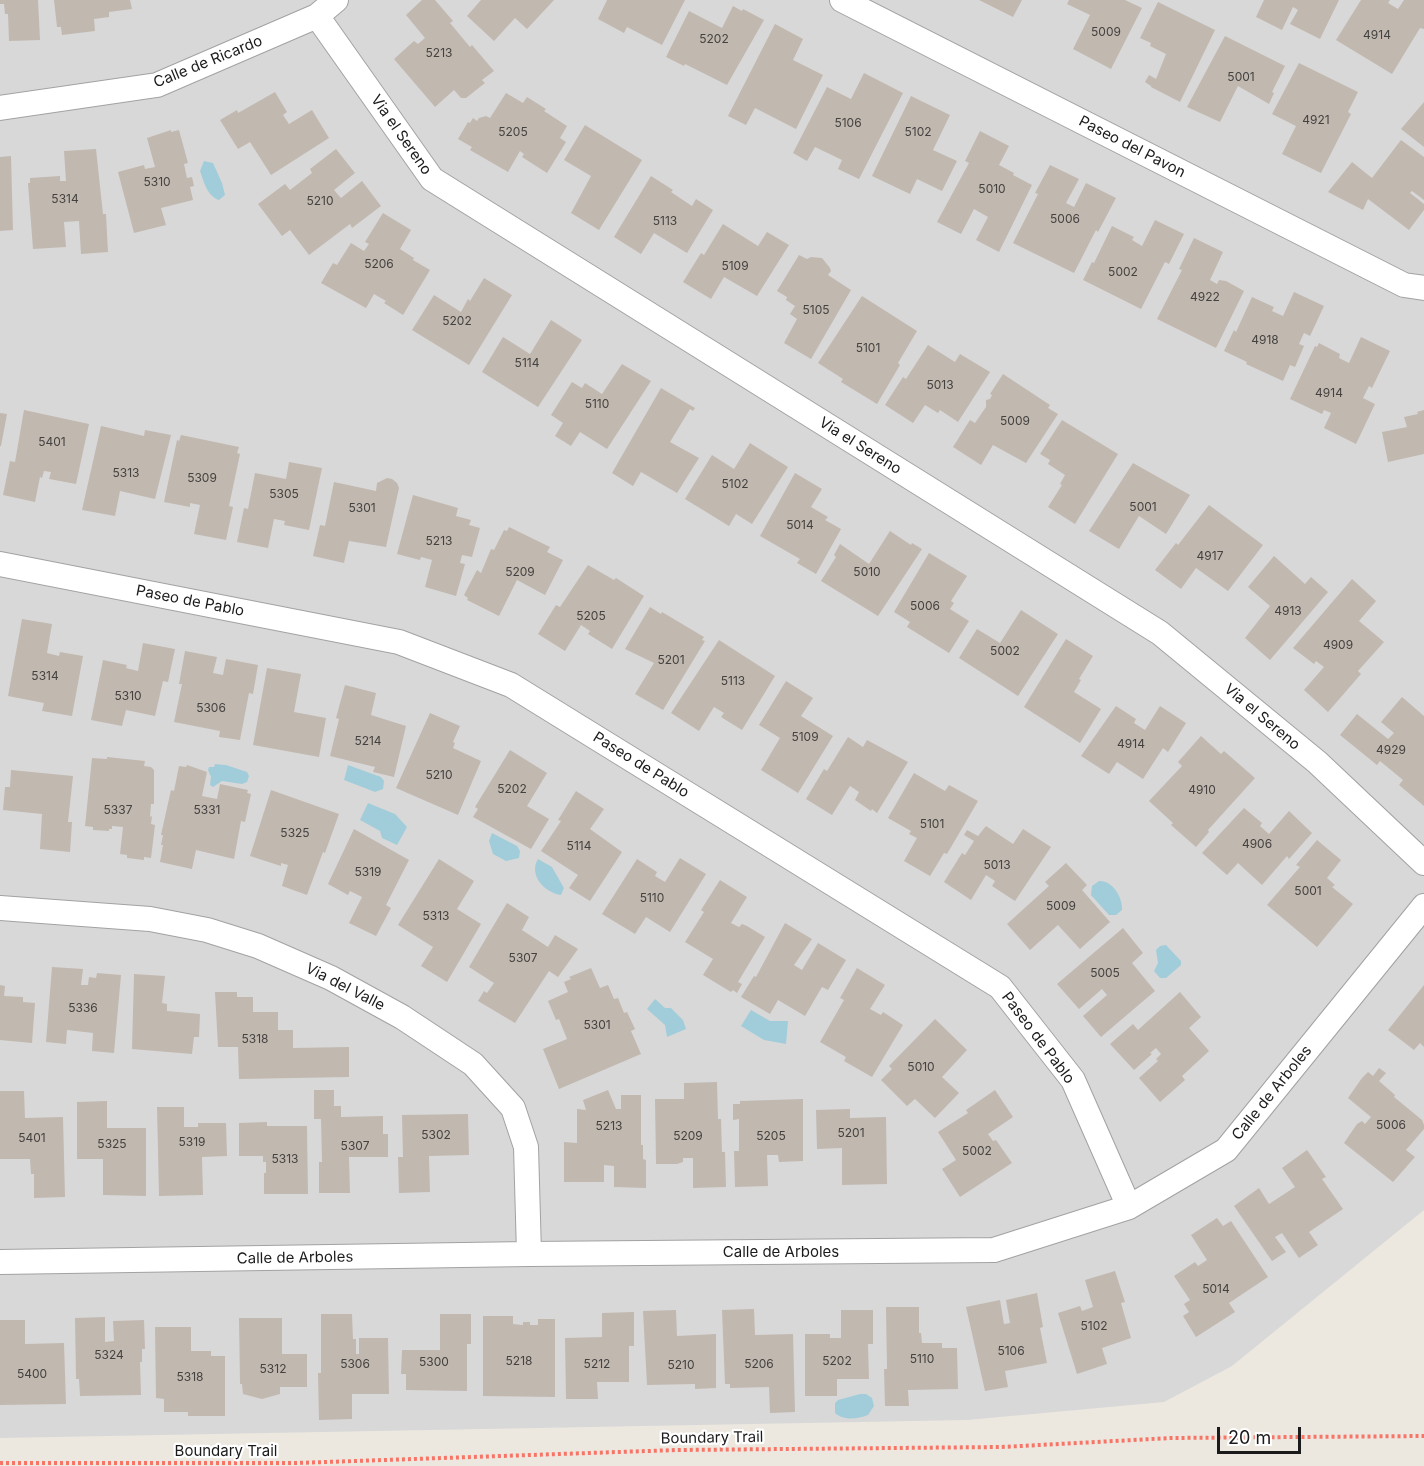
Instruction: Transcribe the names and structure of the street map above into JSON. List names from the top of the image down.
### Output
{
  "streets": {
    "street": [
      "Calle de Ricardo",
      "Via el Sereno",
      "Paseo del Pavon",
      "Paseo de Pablo",
      "Via del Valle",
      "Calle de Arboles"
    ],
    "path": ["Boundary Trail"]
  },
  "crossings": [
    ["Calle de Ricardo", "Via el Sereno"],
    ["Paseo de Pablo", "Calle de Arboles"],
    ["Via del Valle", "Calle de Arboles"]
  ],
  "house_numbers": [
    "5009",
    "4914",
    "5202",
    "5213",
    "5001",
    "4921",
    "5106",
    "5205",
    "5102",
    "5310",
    "5010",
    "5314",
    "5210",
    "5006",
    "5113",
    "5206",
    "5109",
    "5002",
    "4922",
    "5105",
    "5202",
    "4918",
    "5101",
    "5114",
    "5013",
    "4914",
    "5110",
    "5009",
    "5401",
    "5313",
    "5309",
    "5102",
    "5305",
    "5001",
    "5301",
    "5014",
    "5213",
    "4917",
    "5209",
    "5010",
    "5006",
    "4913",
    "5205",
    "4909",
    "5002",
    "5201",
    "5314",
    "5113",
    "5310",
    "5306",
    "5109",
    "5214",
    "4914",
    "4929",
    "5210",
    "5202",
    "4910",
    "5337",
    "5331",
    "5101",
    "5325",
    "4906",
    "5114",
    "5013",
    "5319",
    "5001",
    "5110",
    "5009",
    "5313",
    "5307",
    "5005",
    "5336",
    "5301",
    "5318",
    "5010",
    "5006",
    "5213",
    "5201",
    "5302",
    "5209",
    "5205",
    "5401",
    "5319",
    "5325",
    "5307",
    "5002",
    "5313",
    "5014",
    "5102",
    "5106",
    "5324",
    "5110",
    "5218",
    "5202",
    "5300",
    "5306",
    "5212",
    "5206",
    "5210",
    "5312",
    "5400",
    "5318"
  ],
  "scale_bar": "20 m"
}
